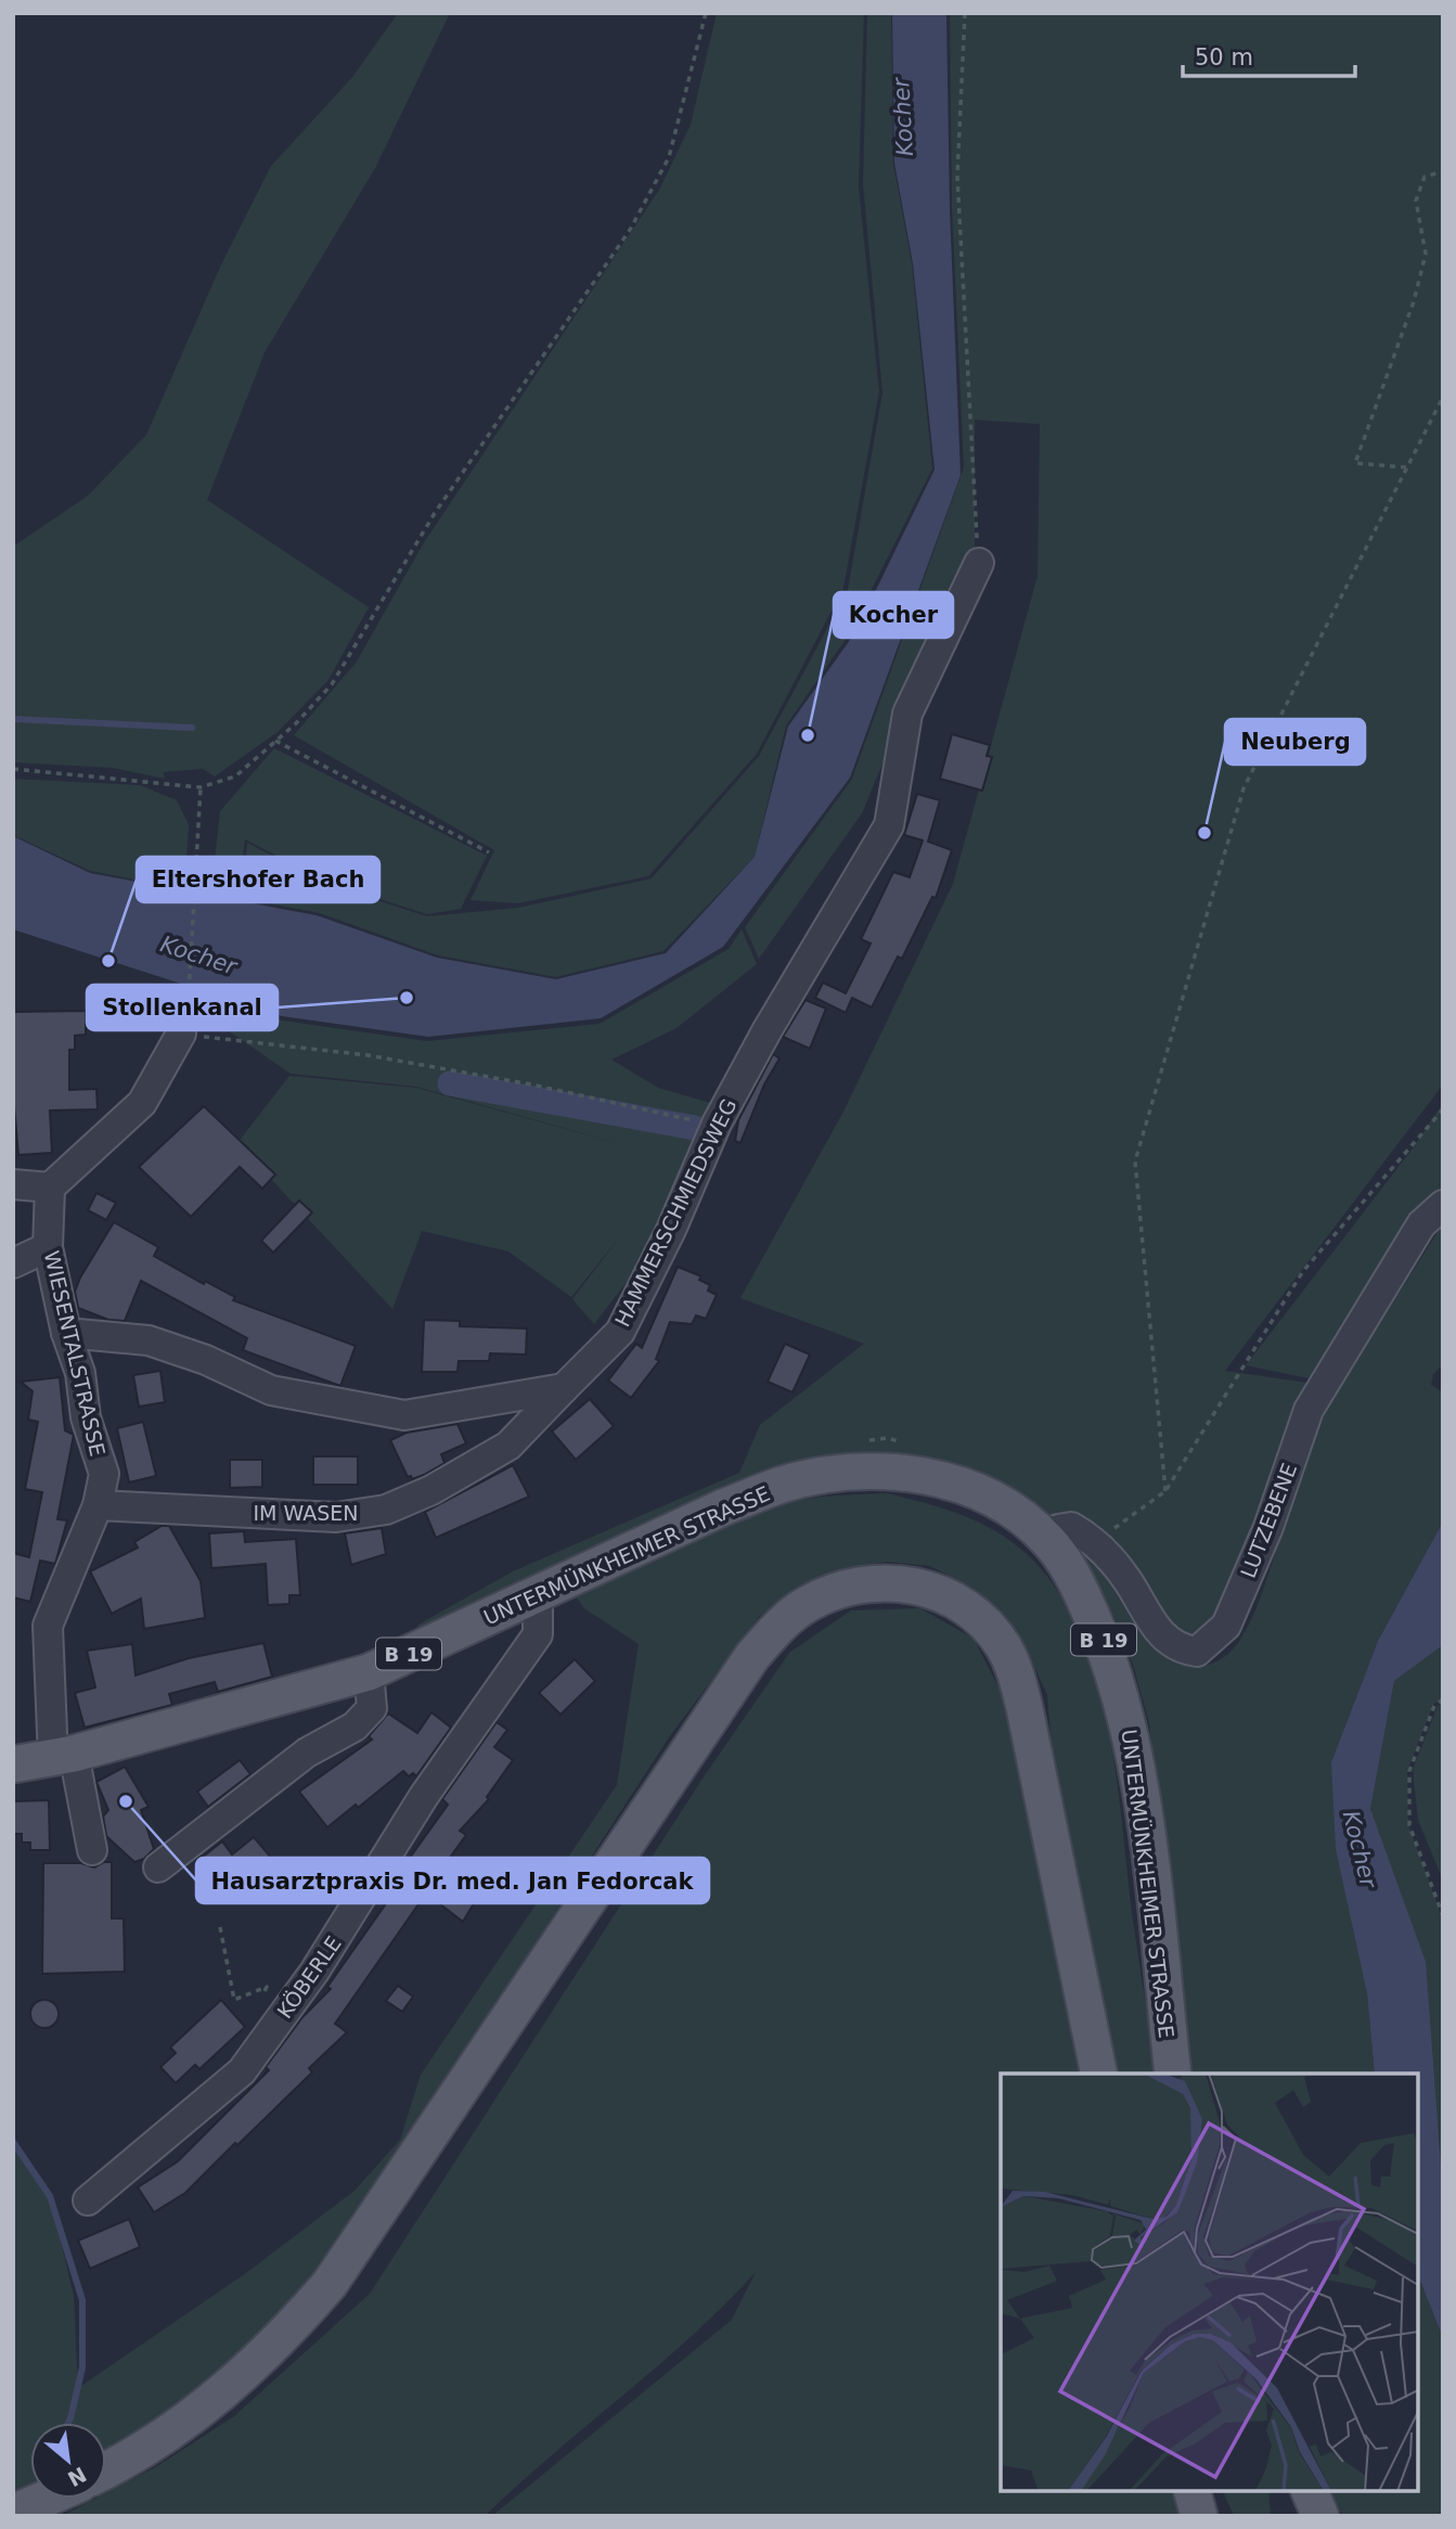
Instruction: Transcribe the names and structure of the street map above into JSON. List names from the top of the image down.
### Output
{
  "streets": {
    "main road": ["UNTERMÜNKHEIMER STRASSE", "B 19"],
    "street": [
      "HAMMERSCHMIEDSWEG",
      "WIESENTALSTRASSE",
      "IM WASEN",
      "LUTZEBENE",
      "KÖBERLE"
    ]
  },
  "crossings": [
    ["HAMMERSCHMIEDSWEG", "IM WASEN"],
    ["WIESENTALSTRASSE", "IM WASEN"],
    ["WIESENTALSTRASSE", "UNTERMÜNKHEIMER STRASSE"],
    ["LUTZEBENE", "UNTERMÜNKHEIMER STRASSE"],
    ["UNTERMÜNKHEIMER STRASSE", "KÖBERLE"]
  ],
  "water": ["Kocher"],
  "places": [
    "Kocher",
    "Neuberg",
    "Eltershofer Bach",
    "Stollenkanal",
    "Hausarztpraxis Dr. med. Jan Fedorcak"
  ],
  "scale_bar": "50 m",
  "north": "bottom right"
}
